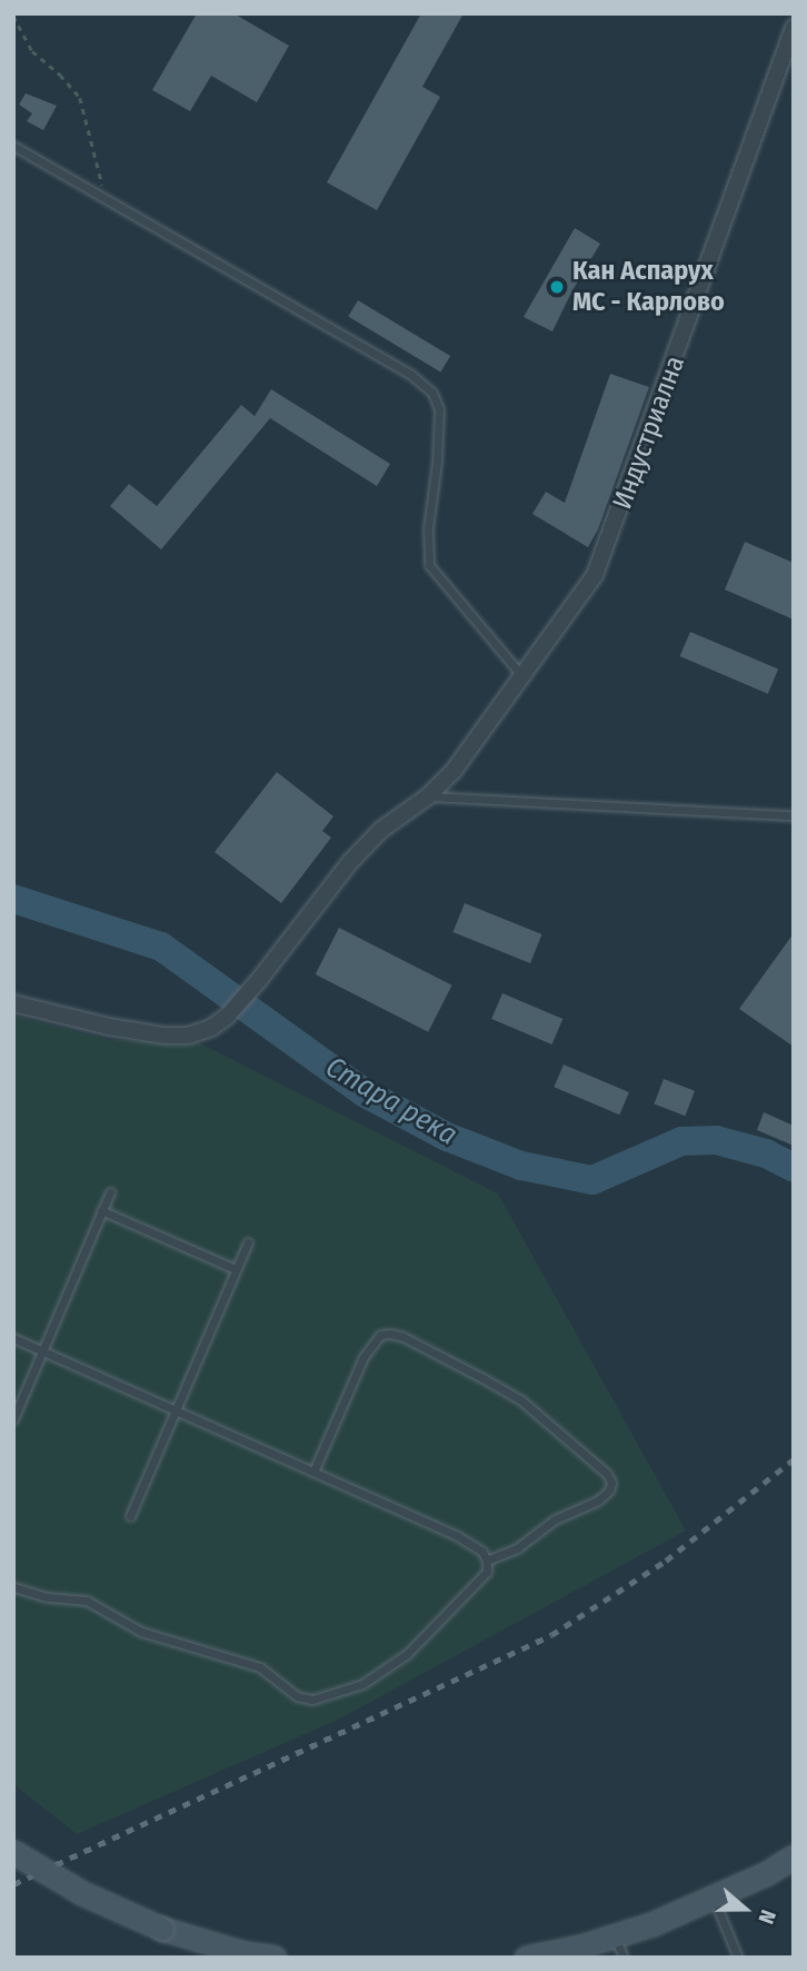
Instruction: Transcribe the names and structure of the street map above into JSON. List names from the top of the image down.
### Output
{
  "streets": {
    "street": ["Индустриална"]
  },
  "water": ["Стара река"],
  "places": ["Кан Аспарух МС - Карлово"],
  "north": "right"
}
